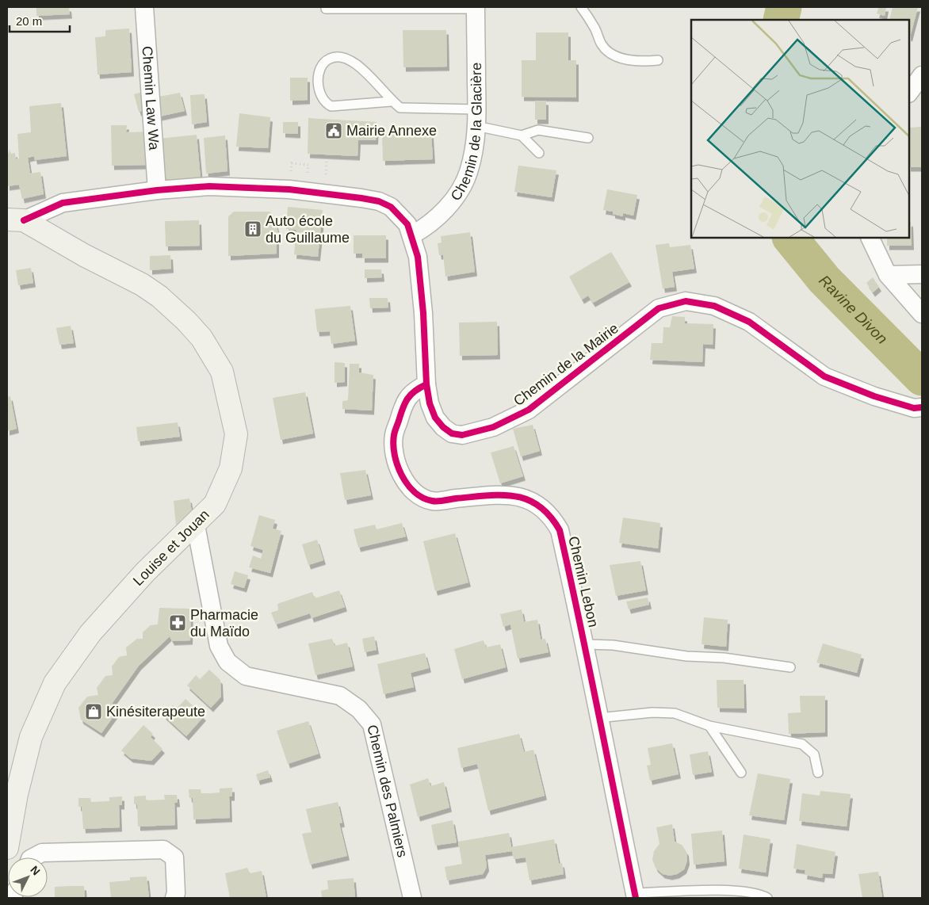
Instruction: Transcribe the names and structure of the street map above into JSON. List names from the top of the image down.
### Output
{
  "streets": {
    "main road": ["Louise et Jouan"],
    "street": [
      "Chemin Law Wa",
      "Chemin de la Glacière",
      "Chemin de la Mairie",
      "Chemin Lebon",
      "Chemin des Palmiers"
    ]
  },
  "crossings": [
    ["Chemin Law Wa", "Chemin de la Mairie"],
    ["Chemin de la Glacière", "Chemin de la Mairie"],
    ["Chemin de la Mairie", "Louise et Jouan"],
    ["Chemin de la Mairie", "Chemin Lebon"],
    ["Louise et Jouan", "Chemin des Palmiers"]
  ],
  "water": ["Ravine Divon"],
  "places": {
    "public building": ["Mairie Annexe"],
    "building": ["Auto école du Guillaume"],
    "pharmacy": ["Pharmacie du Maïdo"],
    "shop": ["Kinésiterapeute"]
  },
  "scale_bar": "20 m",
  "north": "top right"
}
